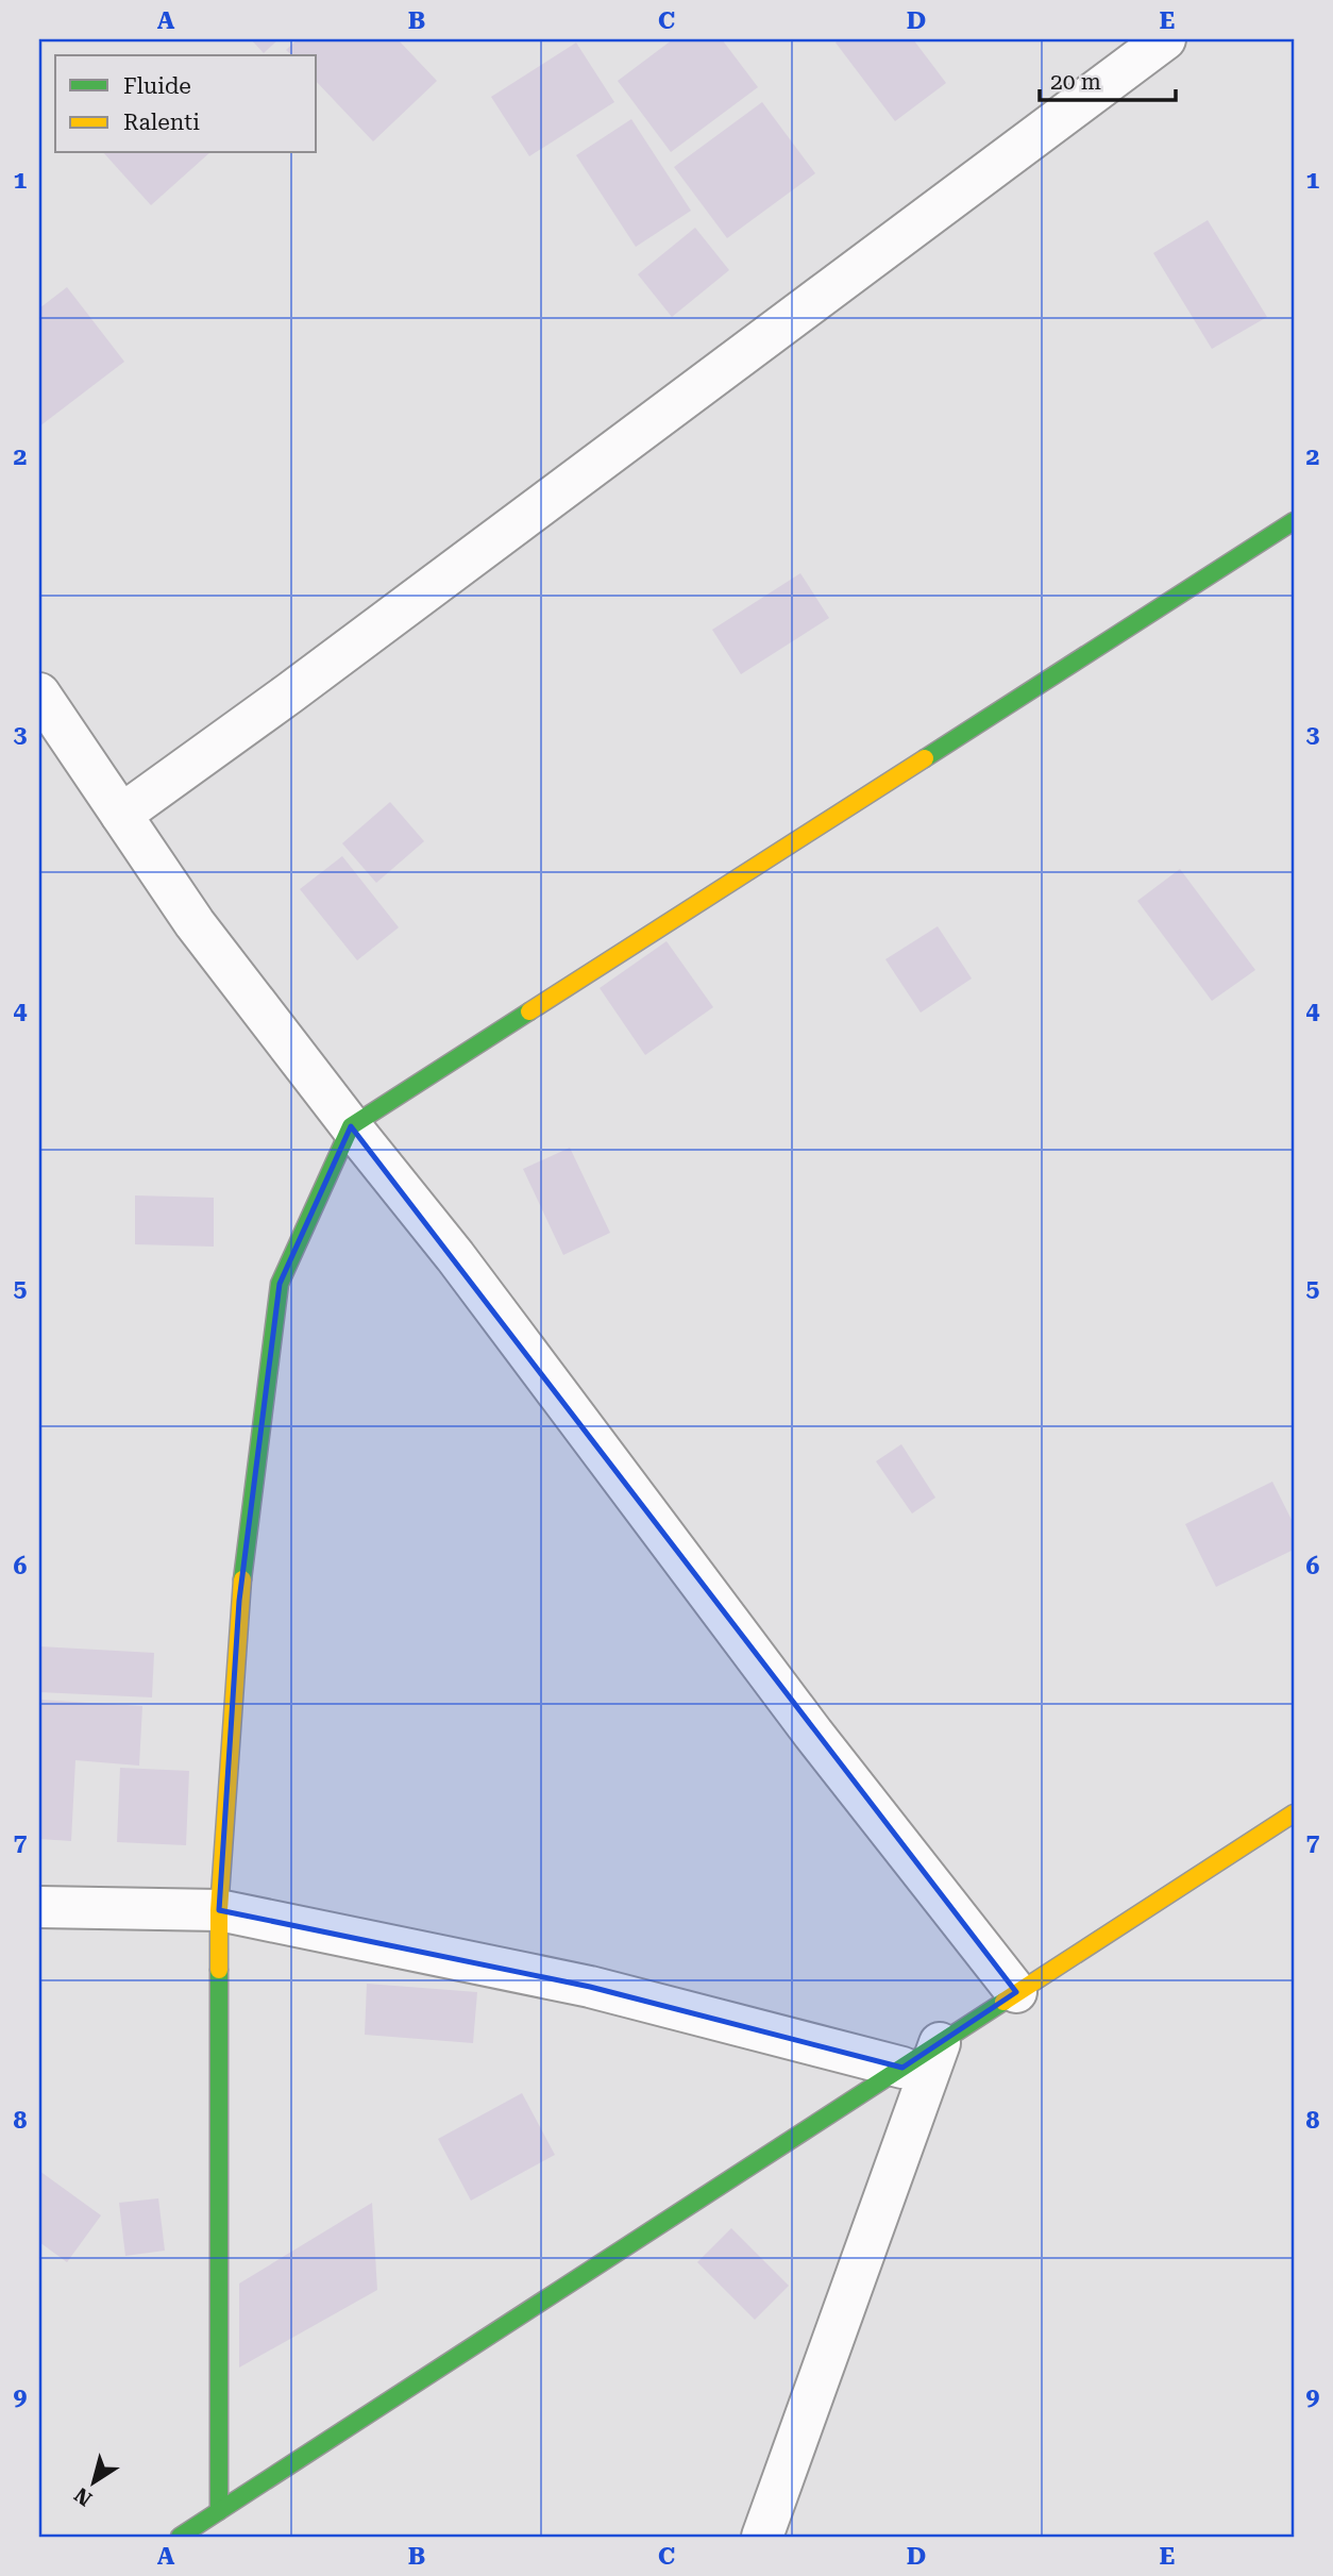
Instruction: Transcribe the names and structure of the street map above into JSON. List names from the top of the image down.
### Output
{
  "legend": ["Fluide", "Ralenti"],
  "scale_bar": "20 m",
  "north": "bottom left",
  "grid": {
    "columns": [
      "A",
      "B",
      "C",
      "D",
      "E"
    ],
    "rows": [
      "1",
      "2",
      "3",
      "4",
      "5",
      "6",
      "7",
      "8",
      "9"
    ]
  }
}
